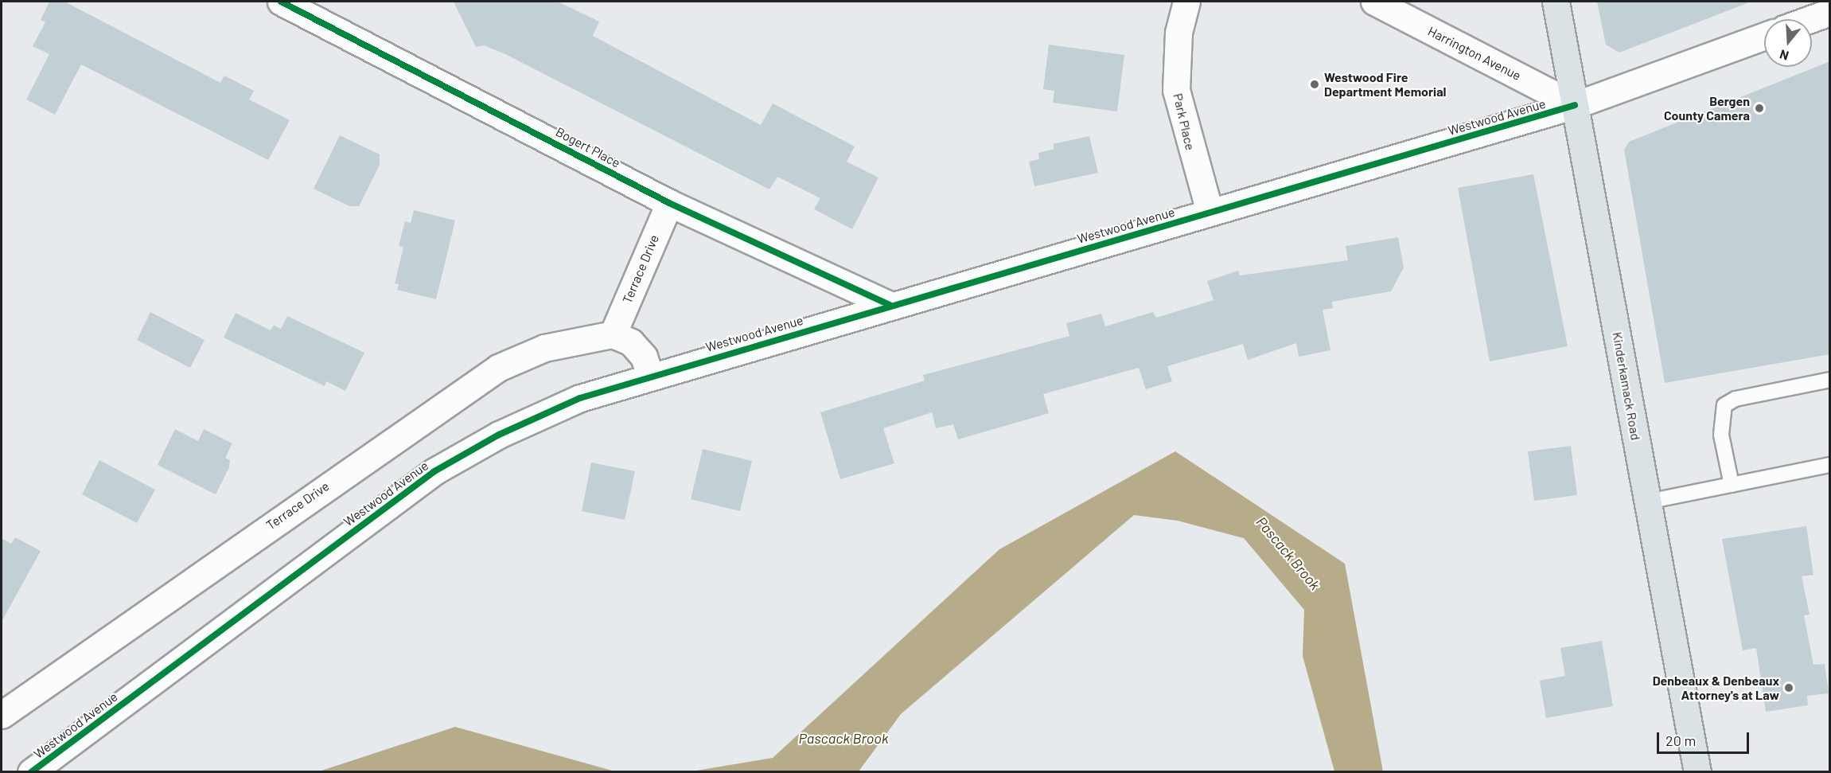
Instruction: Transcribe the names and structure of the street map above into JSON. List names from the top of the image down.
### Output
{
  "streets": {
    "main road": ["Kinderkamack Road"],
    "street": [
      "Harrington Avenue",
      "Westwood Avenue",
      "Park Place",
      "Bogert Place",
      "Terrace Drive"
    ]
  },
  "crossings": [
    ["Harrington Avenue", "Westwood Avenue"],
    ["Harrington Avenue", "Kinderkamack Road"],
    ["Westwood Avenue", "Park Place"],
    ["Westwood Avenue", "Bogert Place"],
    ["Westwood Avenue", "Kinderkamack Road"],
    ["Bogert Place", "Terrace Drive"]
  ],
  "water": ["Pascack Brook"],
  "places": ["Westwood Fire Department Memorial", "Bergen County Camera", "Denbeaux & Denbeaux Attorney's at Law"],
  "scale_bar": "20 m",
  "north": "bottom"
}
